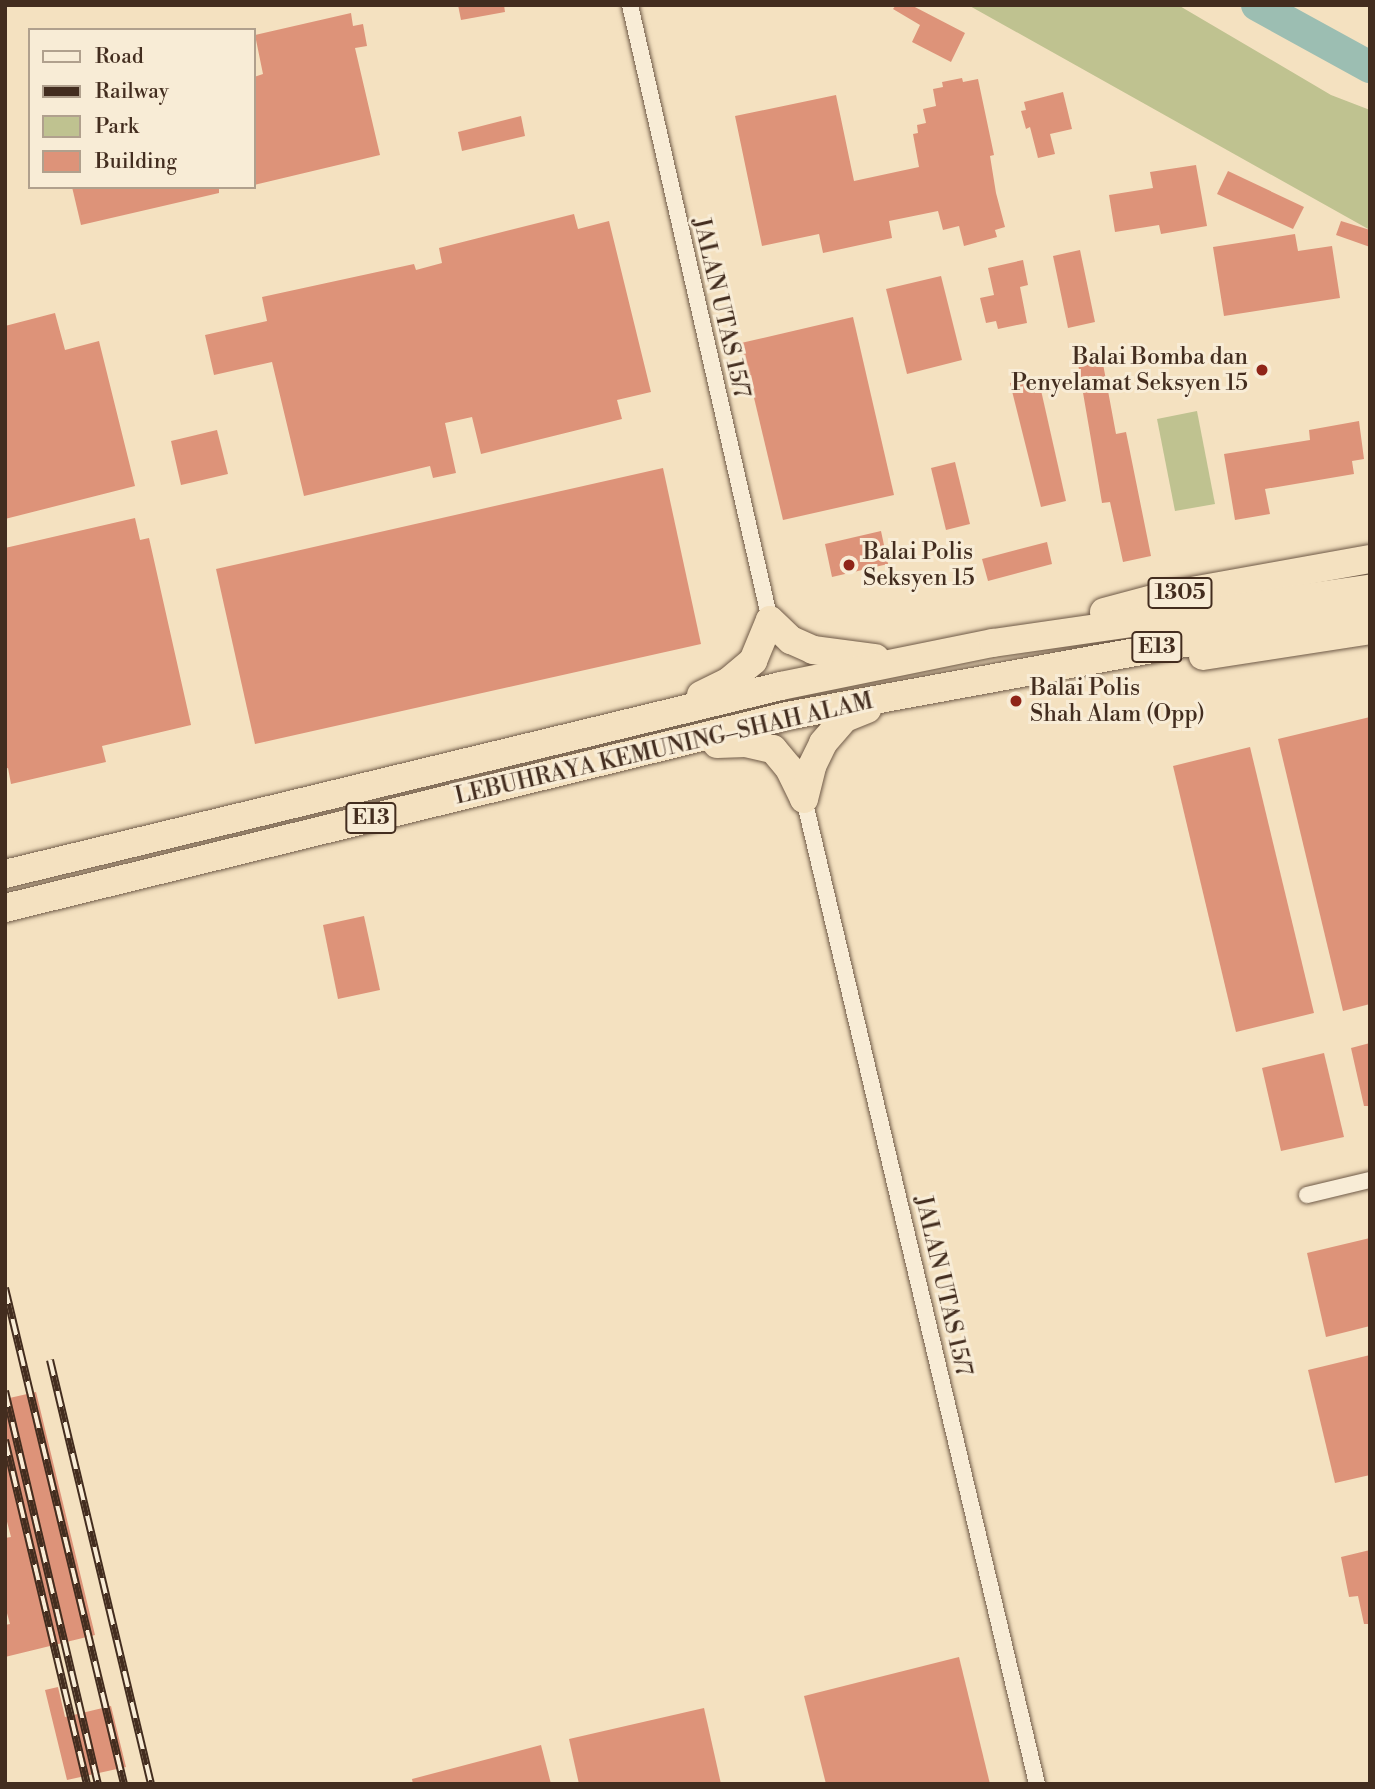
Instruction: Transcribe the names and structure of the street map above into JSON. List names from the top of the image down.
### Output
{
  "streets": {
    "highway": ["1305", "E13", "LEBUHRAYA KEMUNING–SHAH ALAM"],
    "street": ["JALAN UTAS 15/7"]
  },
  "crossings": [
    ["1305", "LEBUHRAYA KEMUNING–SHAH ALAM"]
  ],
  "places": ["Balai Bomba dan Penyelamat Seksyen 15", "Balai Polis Seksyen 15", "Balai Polis Shah Alam (Opp)"],
  "legend": [
    "Road",
    "Railway",
    "Park",
    "Building"
  ]
}
